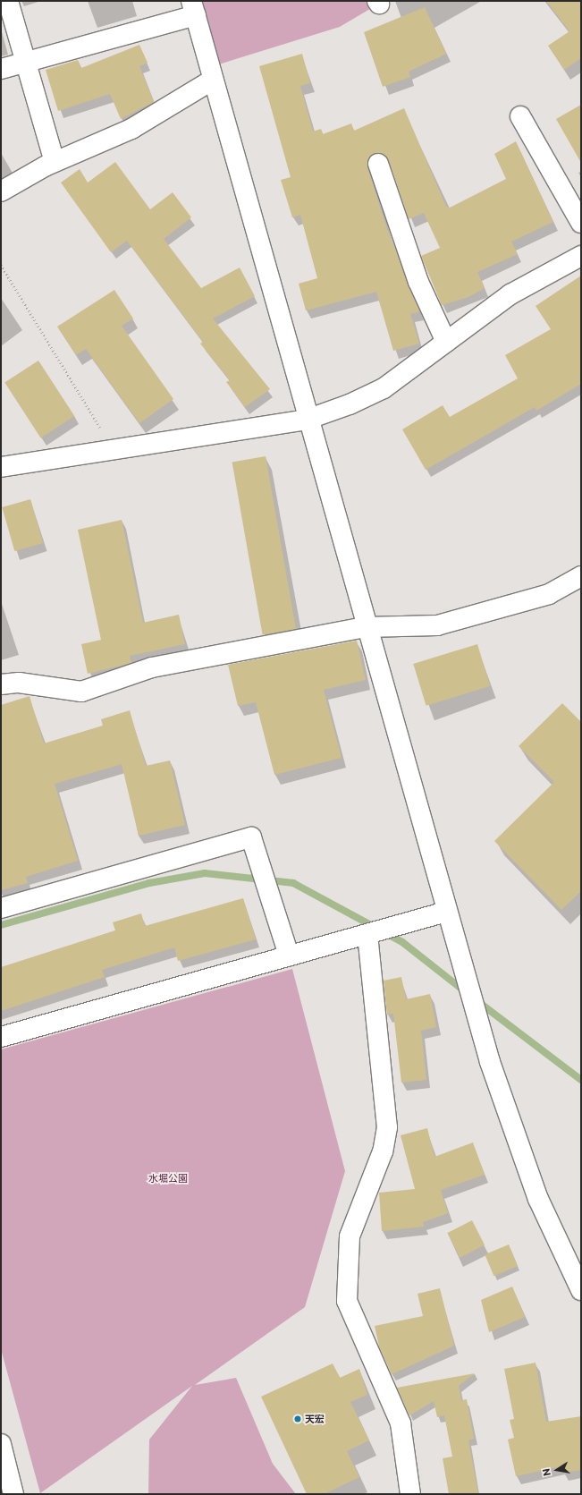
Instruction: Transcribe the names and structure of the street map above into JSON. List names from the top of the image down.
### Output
{
  "parks": ["水堀公園"],
  "places": ["天宏"],
  "north": "left"
}
